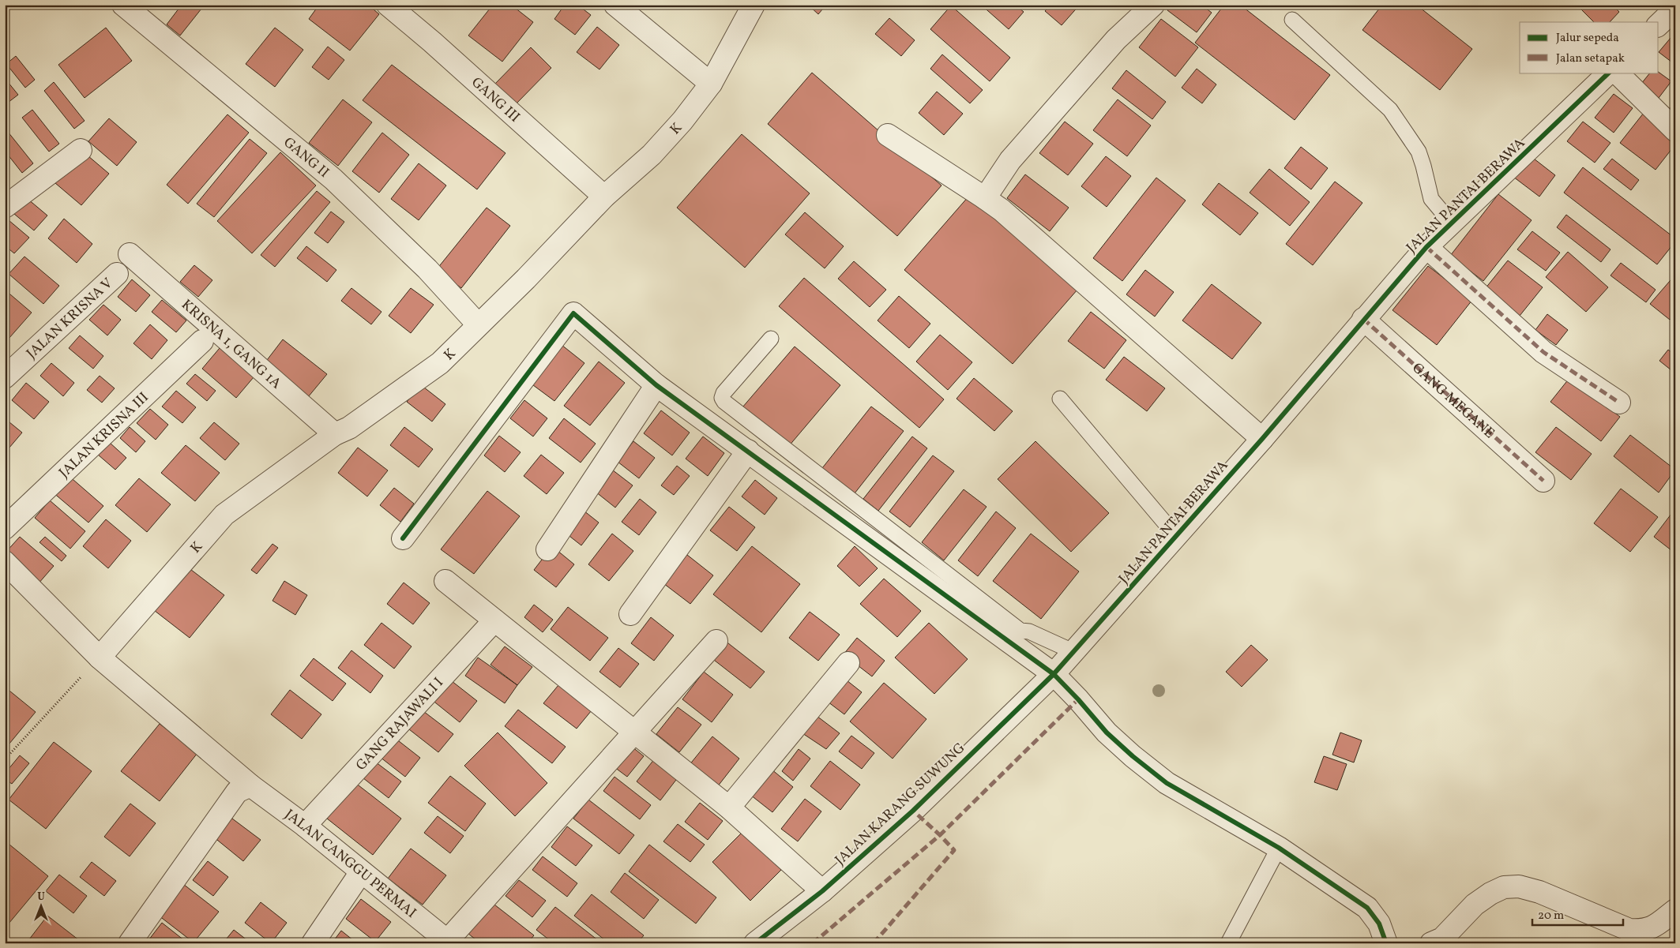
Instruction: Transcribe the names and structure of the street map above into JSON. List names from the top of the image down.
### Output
{
  "streets": {
    "street": [
      "GANG III",
      "K",
      "GANG II",
      "JALAN PANTAI BERAWA",
      "JALAN KRISNA V",
      "KRISNA 1, GANG 1A",
      "GANG MEGANE",
      "JALAN KRISNA III",
      "GANG RAJAWALI I",
      "JALAN KARANG SUWUNG",
      "JALAN CANGGU PERMAI"
    ]
  },
  "crossings": [
    ["GANG III", "K"],
    ["K", "GANG II"],
    ["K", "KRISNA 1, GANG 1A"],
    ["K", "JALAN CANGGU PERMAI"],
    ["JALAN PANTAI BERAWA", "GANG MEGANE"],
    ["JALAN PANTAI BERAWA", "JALAN KARANG SUWUNG"],
    ["GANG RAJAWALI I", "JALAN CANGGU PERMAI"]
  ],
  "legend": ["Jalur sepeda", "Jalan setapak"],
  "scale_bar": "20 m",
  "north": "top"
}
